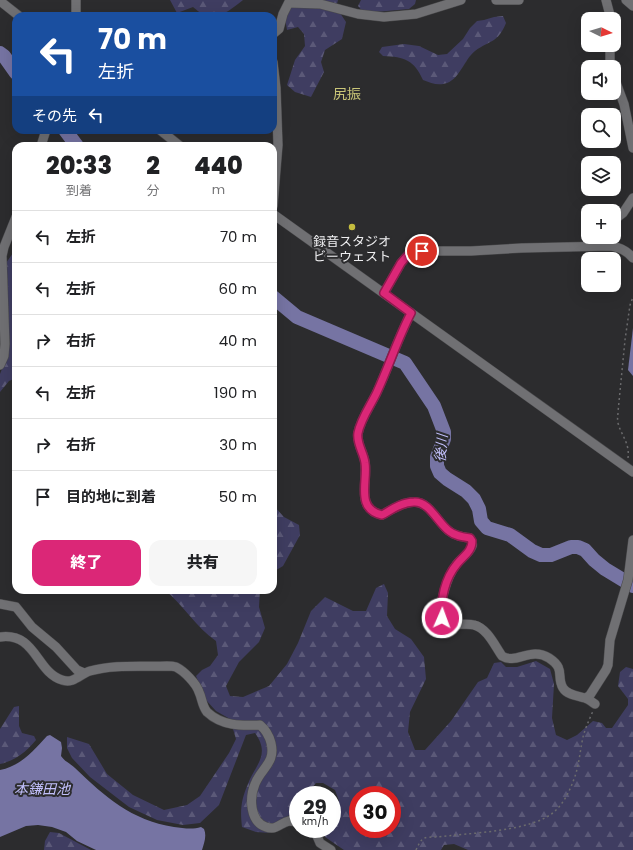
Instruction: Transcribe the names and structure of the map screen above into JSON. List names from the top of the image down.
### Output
{
  "districts": ["尻振"],
  "water": ["後川", "本鎌田池"],
  "places": ["録音スタジオ ビーウェスト"],
  "north": "right",
  "page": {
    "map_buttons": ["+", "−"],
    "turn": ["70 m", "左折"],
    "then": "その先",
    "eta": [
      "20:33",
      "到着",
      "2",
      "分",
      "440",
      "m"
    ],
    "list": [
      {
        "name": "左折",
        "value": "70 m"
      },
      {
        "name": "左折",
        "value": "60 m"
      },
      {
        "name": "右折",
        "value": "40 m"
      },
      {
        "name": "左折",
        "value": "190 m"
      },
      {
        "name": "右折",
        "value": "30 m"
      },
      {
        "name": "目的地に到着",
        "value": "50 m"
      }
    ],
    "buttons": ["終了", "共有"],
    "speed": "29 km/h",
    "limit": "30"
  }
}
